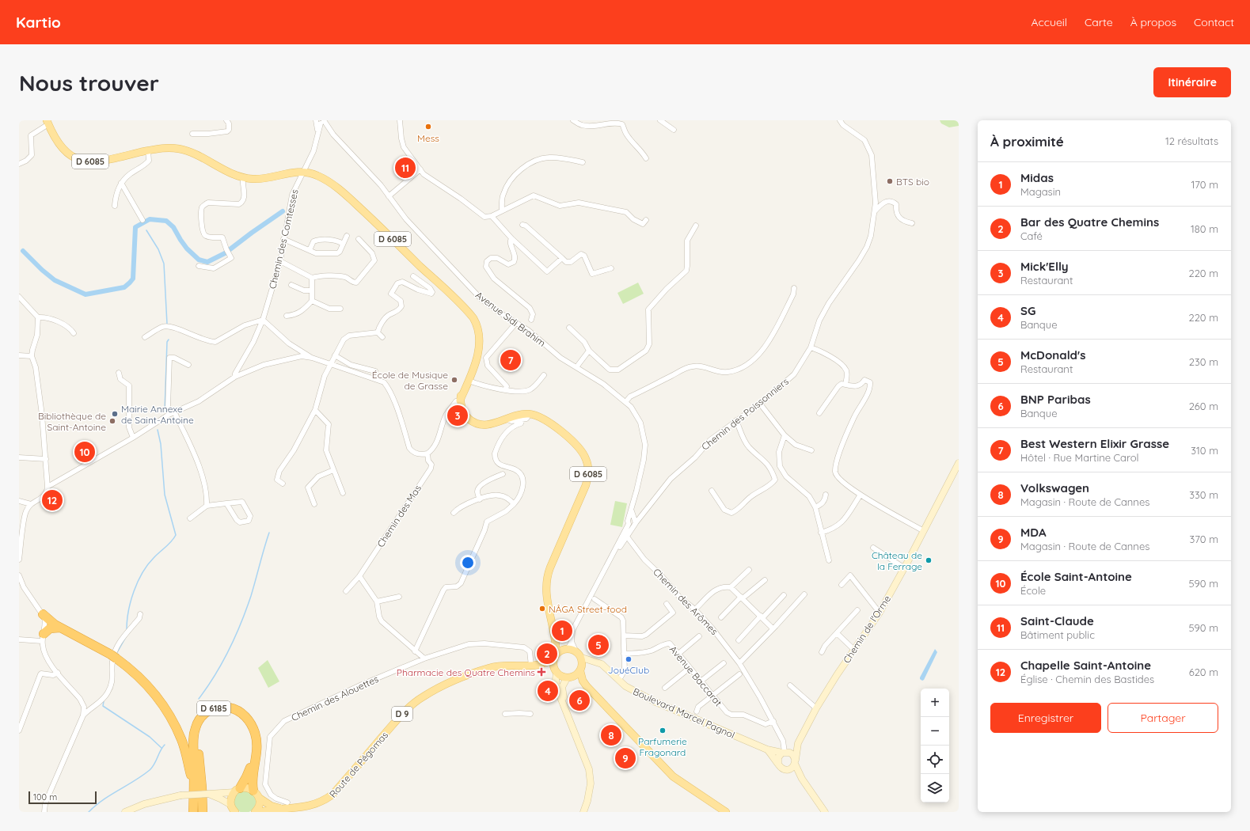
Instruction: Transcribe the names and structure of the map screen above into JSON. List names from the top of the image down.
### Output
{
  "streets": {
    "highway": ["D 6185"],
    "main road": ["D 6085", "D 9", "Route de Pégomas"],
    "street": [
      "Chemin des Comtesses",
      "Avenue Sidi Brahim",
      "Chemin des Poissonniers",
      "Chemin des Mas",
      "Chemin des Arômes",
      "Chemin de l'Orme",
      "Avenue Baccarat",
      "Chemin des Alouettes",
      "Boulevard Marcel Pagnol"
    ]
  },
  "crossings": [
    ["D 6085", "Chemin des Comtesses"],
    ["D 6085", "Boulevard Marcel Pagnol"],
    ["D 6085", "D 9"],
    ["Avenue Sidi Brahim", "Chemin des Poissonniers"],
    ["Chemin des Arômes", "Chemin de l'Orme"],
    ["Chemin des Arômes", "Boulevard Marcel Pagnol"],
    ["Chemin de l'Orme", "Boulevard Marcel Pagnol"],
    ["Chemin des Alouettes", "D 9"],
    ["Chemin des Alouettes", "Route de Pégomas"],
    ["D 6185", "D 9"],
    ["Boulevard Marcel Pagnol", "D 9"],
    ["D 9", "Route de Pégomas"]
  ],
  "places": {
    "other": [
      "Mess",
      "BTS bio",
      "École de Musique de Grasse",
      "Mairie Annexe de Saint-Antoine",
      "Bibliothèque de Saint-Antoine",
      "Château de la Ferrage",
      "NÂGA Street-food",
      "JouéClub",
      "Parfumerie Fragonard"
    ],
    "health": ["Pharmacie des Quatre Chemins"]
  },
  "scale_bar": "100 m",
  "page": {
    "header": "Kartio",
    "nav": [
      "Accueil",
      "Carte",
      "À propos",
      "Contact"
    ],
    "buttons": [
      "Itinéraire",
      ["Enregistrer", "Partager"]
    ],
    "title": "Nous trouver",
    "heading": ["À proximité", "12 résultats"],
    "pins": [
      "11",
      "7",
      "3",
      "10",
      "12",
      "1",
      "5",
      "2",
      "4",
      "6",
      "8",
      "9"
    ],
    "list": [
      {
        "mark": "1",
        "name": "Midas",
        "note": "Magasin",
        "value": "170 m"
      },
      {
        "mark": "2",
        "name": "Bar des Quatre Chemins",
        "note": "Café",
        "value": "180 m"
      },
      {
        "mark": "3",
        "name": "Mick'Elly",
        "note": "Restaurant",
        "value": "220 m"
      },
      {
        "mark": "4",
        "name": "SG",
        "note": "Banque",
        "value": "220 m"
      },
      {
        "mark": "5",
        "name": "McDonald's",
        "note": "Restaurant",
        "value": "230 m"
      },
      {
        "mark": "6",
        "name": "BNP Paribas",
        "note": "Banque",
        "value": "260 m"
      },
      {
        "mark": "7",
        "name": "Best Western Elixir Grasse",
        "note": "Hôtel · Rue Martine Carol",
        "value": "310 m"
      },
      {
        "mark": "8",
        "name": "Volkswagen",
        "note": "Magasin · Route de Cannes",
        "value": "330 m"
      },
      {
        "mark": "9",
        "name": "MDA",
        "note": "Magasin · Route de Cannes",
        "value": "370 m"
      },
      {
        "mark": "10",
        "name": "École Saint-Antoine",
        "note": "École",
        "value": "590 m"
      },
      {
        "mark": "11",
        "name": "Saint-Claude",
        "note": "Bâtiment public",
        "value": "590 m"
      },
      {
        "mark": "12",
        "name": "Chapelle Saint-Antoine",
        "note": "Église · Chemin des Bastides",
        "value": "620 m"
      }
    ],
    "map_buttons": ["+", "−"],
    "scale": "100 m"
  }
}
